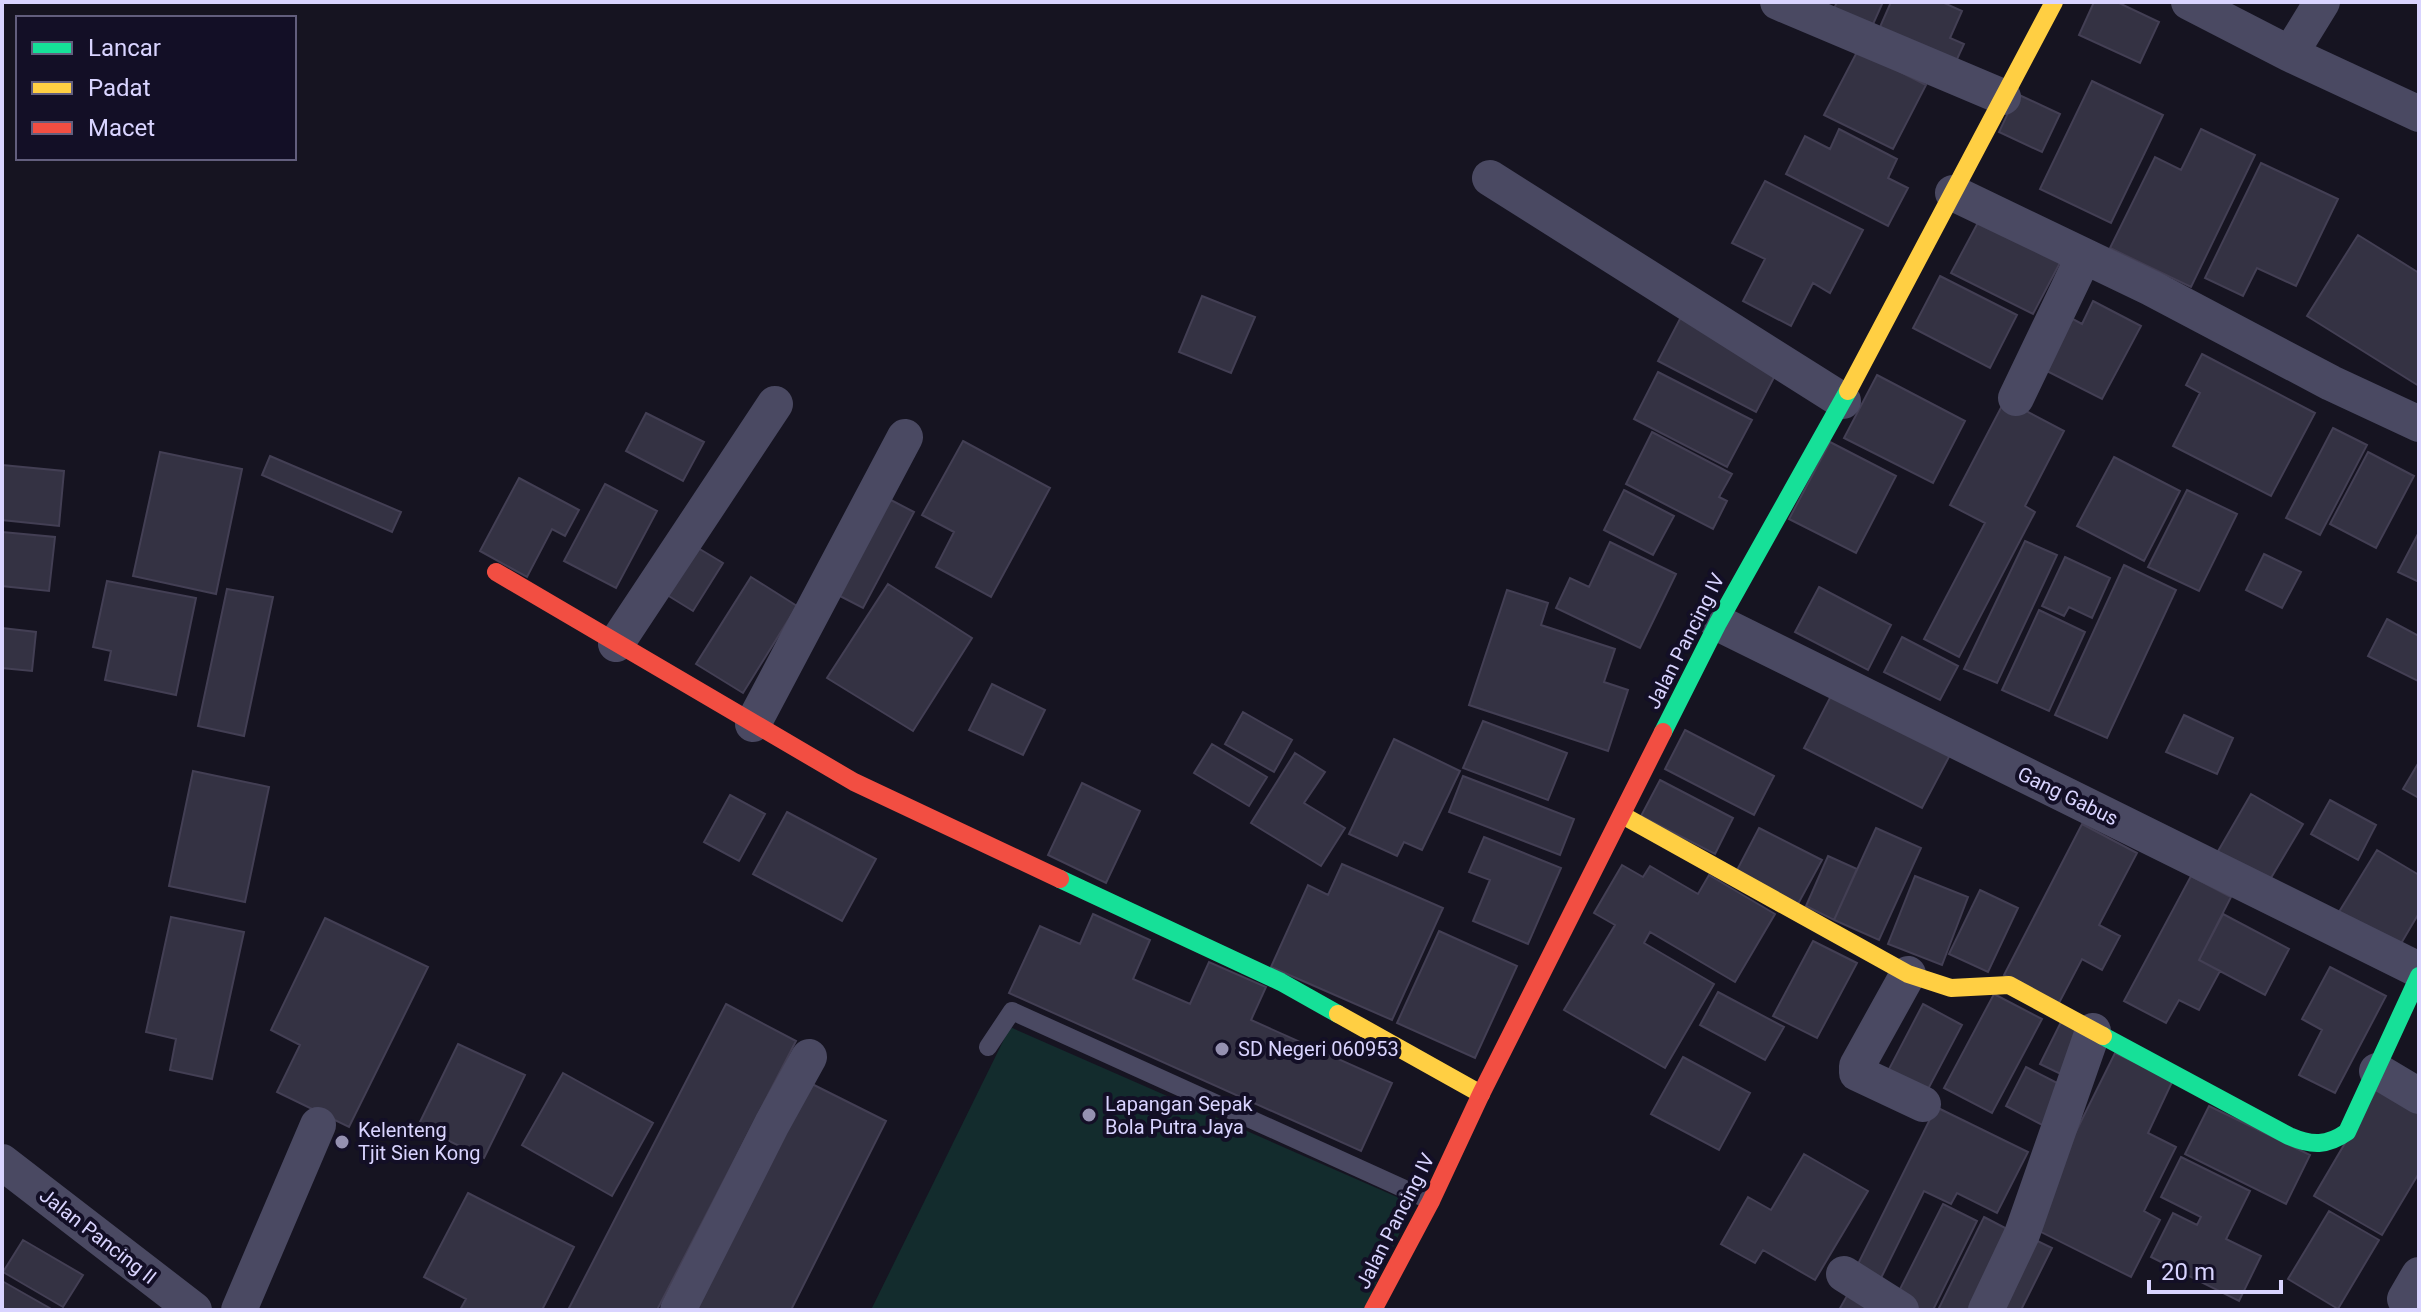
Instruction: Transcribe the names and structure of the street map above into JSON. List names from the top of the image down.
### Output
{
  "streets": {
    "street": ["Jalan Pancing IV", "Gang Gabus", "Jalan Pancing II"]
  },
  "crossings": [
    ["Jalan Pancing IV", "Gang Gabus"]
  ],
  "places": ["SD Negeri 060953", "Lapangan Sepak Bola Putra Jaya", "Kelenteng Tjit Sien Kong"],
  "legend": ["Lancar", "Padat", "Macet"],
  "scale_bar": "20 m"
}
